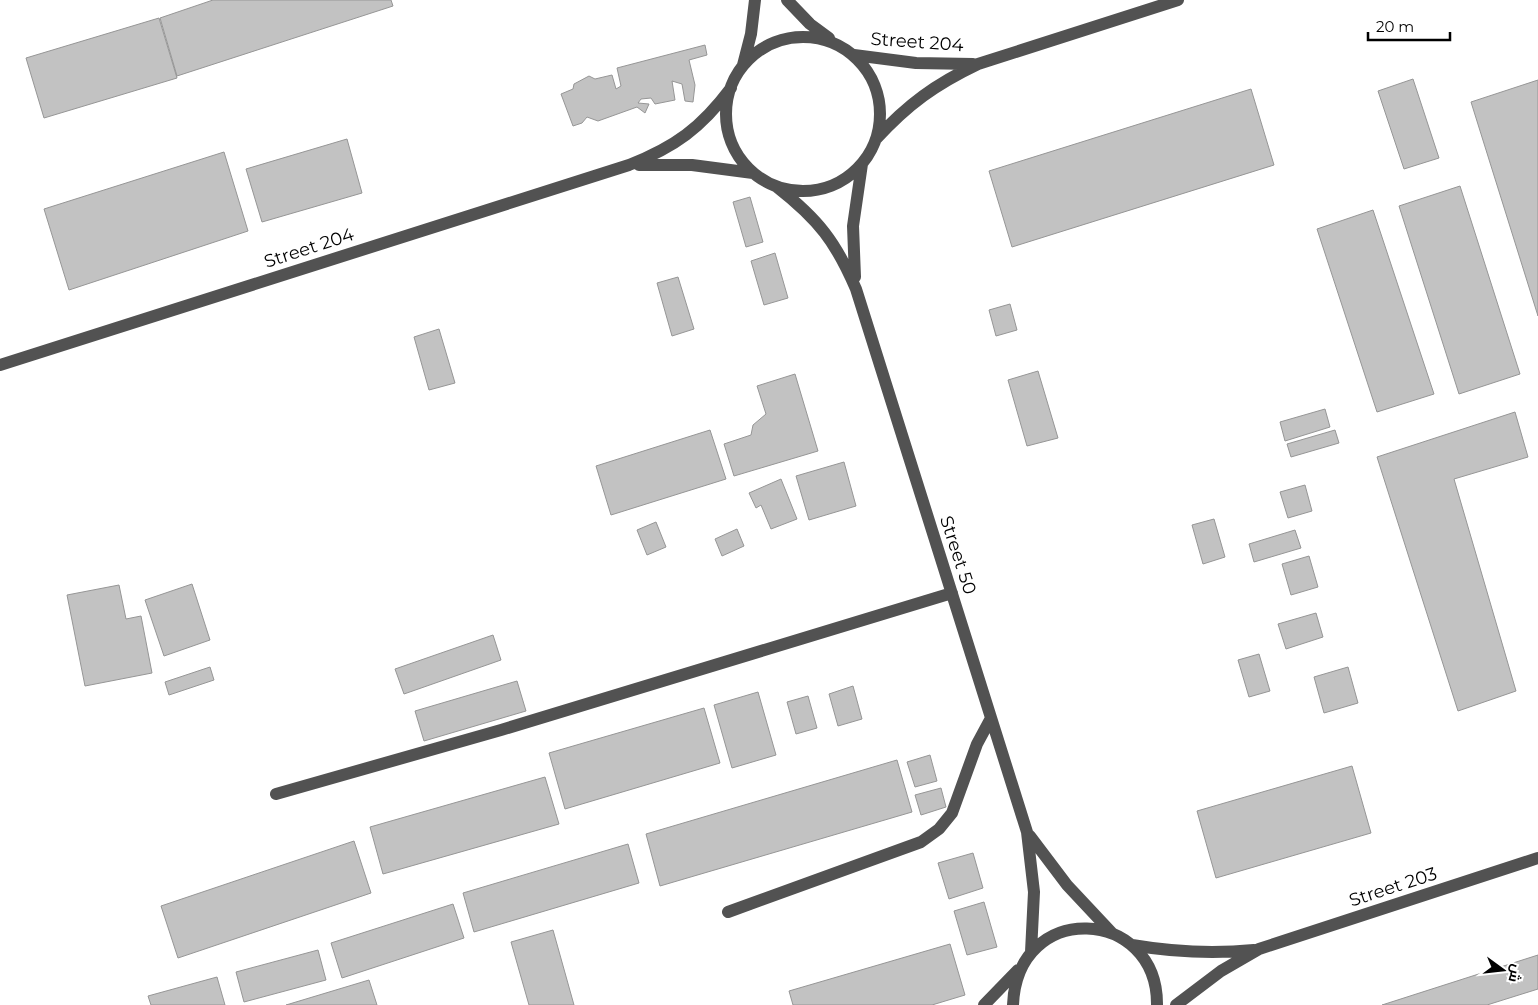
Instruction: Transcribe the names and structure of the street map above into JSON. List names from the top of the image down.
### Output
{
  "streets": {
    "street": ["Street 204", "Street 50", "Street 203"]
  },
  "crossings": [
    ["Street 204", "Street 50"]
  ],
  "scale_bar": "20 m",
  "north": "right"
}
